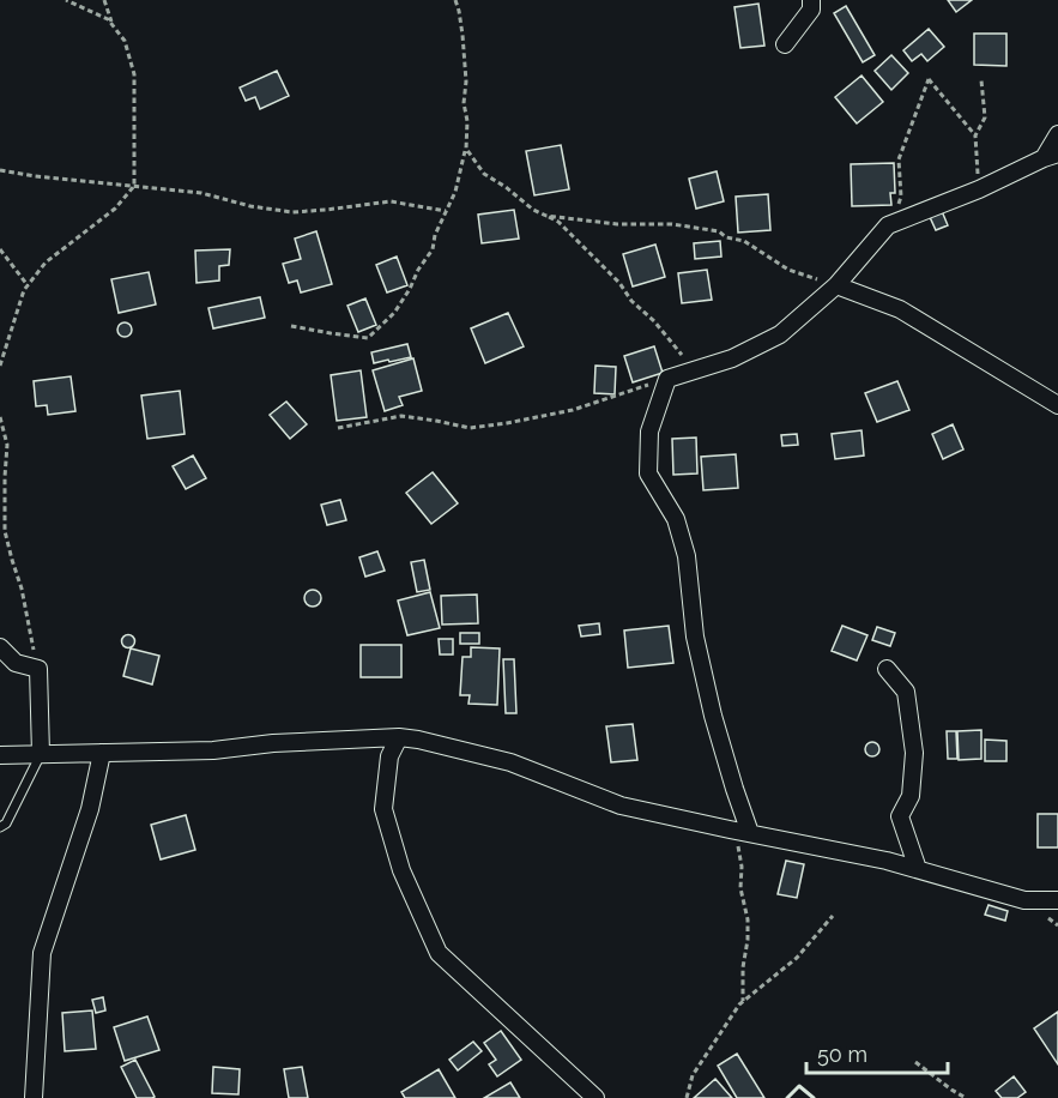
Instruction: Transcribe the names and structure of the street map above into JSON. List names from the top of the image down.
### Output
{
  "scale_bar": "50 m"
}
